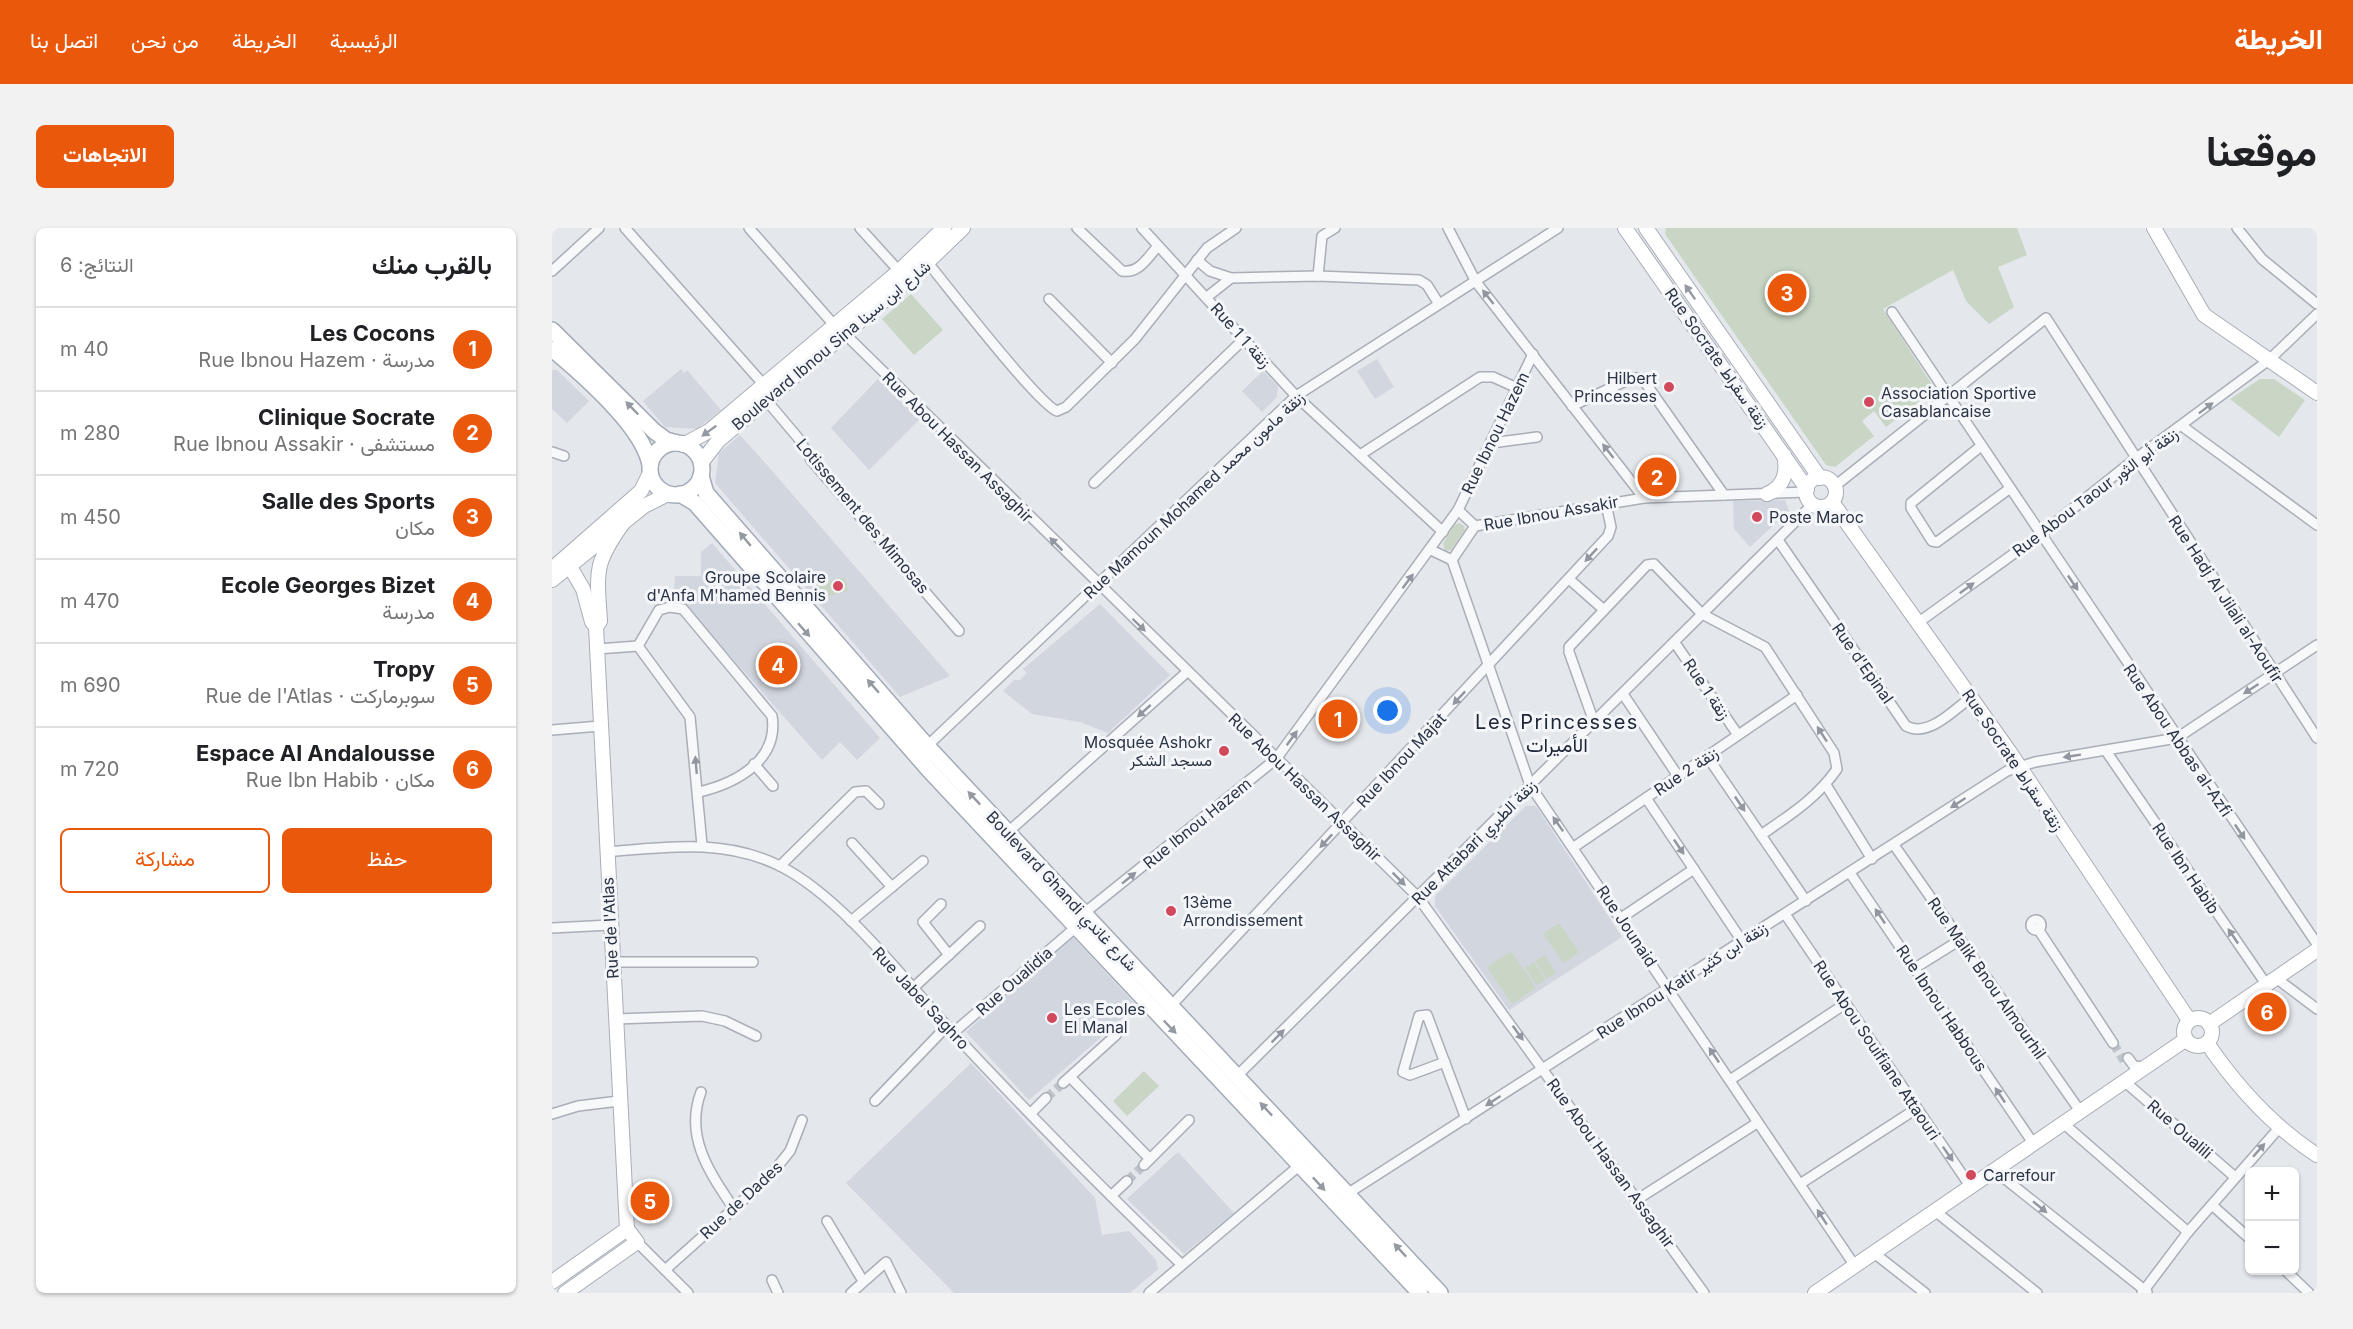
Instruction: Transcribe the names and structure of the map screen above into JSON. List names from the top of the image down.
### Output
{
  "streets": {
    "main road": ["Boulevard Ghandi شارع غاندي"],
    "street": [
      "Rue 1 زنقة 1",
      "Boulevard Ibnou Sina شارع ابن سينا",
      "Rue Socrate زنقة سقراط",
      "Rue Ibnou Hazem",
      "Rue Abou Hassan Assaghir",
      "Rue Abou Taour زنقة أبو الثور",
      "Rue Mamoun Mohamed زنقة مامون محمد",
      "Rue Ibnou Assakir",
      "Lotissement des Mimosas",
      "Rue Hadj Al Jilali al-Aoufir",
      "Rue d'Epinal",
      "Rue 1 زنقة",
      "Rue Abou Abbas al-Azfi",
      "Rue Ibnou Majat",
      "Rue 2 زنقة",
      "Rue Attabari زنقة الطبري",
      "Rue Ibn Habib",
      "Rue Jounaid",
      "Rue de l'Atlas",
      "Rue Malik Bnou Almourhil",
      "Rue Ibnou Katir زنقة ابن كثير",
      "Rue Oualidia",
      "Rue Jabel Saghro",
      "Rue Ibnou Habbous",
      "Rue Abou Souifiane Attaouri",
      "Rue Oualili",
      "Rue de Dades"
    ]
  },
  "crossings": [
    ["Rue 1 زنقة 1", "Rue Mamoun Mohamed زنقة مامون محمد"],
    ["Boulevard Ibnou Sina شارع ابن سينا", "Rue Abou Hassan Assaghir"],
    ["Boulevard Ibnou Sina شارع ابن سينا", "Lotissement des Mimosas"],
    ["Boulevard Ibnou Sina شارع ابن سينا", "Boulevard Ghandi شارع غاندي"],
    ["Rue Socrate زنقة سقراط", "Rue Abou Taour زنقة أبو الثور"],
    ["Rue Socrate زنقة سقراط", "Rue Ibnou Assakir"],
    ["Rue Socrate زنقة سقراط", "Rue d'Epinal"],
    ["Rue Socrate زنقة سقراط", "Rue Attabari زنقة الطبري"],
    ["Rue Socrate زنقة سقراط", "Rue Ibnou Katir زنقة ابن كثير"],
    ["Rue Ibnou Hazem", "Rue Abou Hassan Assaghir"],
    ["Rue Ibnou Hazem", "Boulevard Ghandi شارع غاندي"],
    ["Rue Abou Hassan Assaghir", "Rue Mamoun Mohamed زنقة مامون محمد"],
    ["Rue Abou Hassan Assaghir", "Rue Ibnou Majat"],
    ["Rue Abou Hassan Assaghir", "Rue Attabari زنقة الطبري"],
    ["Rue Abou Hassan Assaghir", "Rue Ibnou Katir زنقة ابن كثير"],
    ["Rue Abou Taour زنقة أبو الثور", "Rue Hadj Al Jilali al-Aoufir"],
    ["Rue Abou Taour زنقة أبو الثور", "Rue Abou Abbas al-Azfi"],
    ["Rue Mamoun Mohamed زنقة مامون محمد", "Boulevard Ghandi شارع غاندي"],
    ["Rue Ibnou Assakir", "Rue Ibnou Majat"],
    ["Rue Ibnou Assakir", "Rue Attabari زنقة الطبري"],
    ["Rue Hadj Al Jilali al-Aoufir", "Rue Abou Abbas al-Azfi"],
    ["Rue d'Epinal", "Rue Attabari زنقة الطبري"],
    ["Rue 1 زنقة", "Rue 2 زنقة"],
    ["Rue 1 زنقة", "Rue Attabari زنقة الطبري"],
    ["Rue Ibnou Majat", "Boulevard Ghandi شارع غاندي"],
    ["Rue Ibnou Majat", "Rue Jounaid"],
    ["Rue 2 زنقة", "Rue Jounaid"],
    ["Rue Attabari زنقة الطبري", "Boulevard Ghandi شارع غاندي"],
    ["Rue Attabari زنقة الطبري", "Rue Jounaid"],
    ["Boulevard Ghandi شارع غاندي", "Rue Ibnou Katir زنقة ابن كثير"],
    ["Boulevard Ghandi شارع غاندي", "Rue Oualidia"],
    ["Rue Jounaid", "Rue Ibnou Katir زنقة ابن كثير"],
    ["Rue de l'Atlas", "Rue Jabel Saghro"],
    ["Rue Malik Bnou Almourhil", "Rue Ibnou Katir زنقة ابن كثير"],
    ["Rue Ibnou Katir زنقة ابن كثير", "Rue Ibnou Habbous"],
    ["Rue Ibnou Katir زنقة ابن كثير", "Rue Abou Souifiane Attaouri"],
    ["Rue Oualidia", "Rue Jabel Saghro"]
  ],
  "one_way": [
    "Rue Ibnou Hazem",
    "Rue Abou Taour زنقة أبو الثور",
    "Rue Abou Abbas al-Azfi",
    "Rue Ibnou Majat",
    "Rue Ibn Habib",
    "Rue Ibnou Habbous"
  ],
  "districts": ["Les Princesses الأميرات"],
  "places": [
    "Hilbert Princesses",
    "Association Sportive Casablancaise",
    "Poste Maroc",
    "Groupe Scolaire d'Anfa M'hamed Bennis",
    "Mosquée Ashokr مسجد الشكر",
    "13ème Arrondissement",
    "Les Ecoles El Manal",
    "Carrefour"
  ],
  "page": {
    "header": "الخريطة",
    "nav": [
      "الرئيسية",
      "الخريطة",
      "من نحن",
      "اتصل بنا"
    ],
    "title": "موقعنا",
    "buttons": [
      "الاتجاهات",
      ["حفظ", "مشاركة"]
    ],
    "heading": ["بالقرب منك", "النتائج: 6"],
    "pins": [
      "3",
      "2",
      "4",
      "1",
      "6",
      "5"
    ],
    "list": [
      {
        "mark": "1",
        "name": "Les Cocons",
        "note": "مدرسة · Rue Ibnou Hazem",
        "value": "40 m"
      },
      {
        "mark": "2",
        "name": "Clinique Socrate",
        "note": "مستشفى · Rue Ibnou Assakir",
        "value": "280 m"
      },
      {
        "mark": "3",
        "name": "Salle des Sports",
        "note": "مكان",
        "value": "450 m"
      },
      {
        "mark": "4",
        "name": "Ecole Georges Bizet",
        "note": "مدرسة",
        "value": "470 m"
      },
      {
        "mark": "5",
        "name": "Tropy",
        "note": "سوبرماركت · Rue de l'Atlas",
        "value": "690 m"
      },
      {
        "mark": "6",
        "name": "Espace Al Andalousse",
        "note": "مكان · Rue Ibn Habib",
        "value": "720 m"
      }
    ],
    "map_buttons": ["+", "−"]
  }
}
